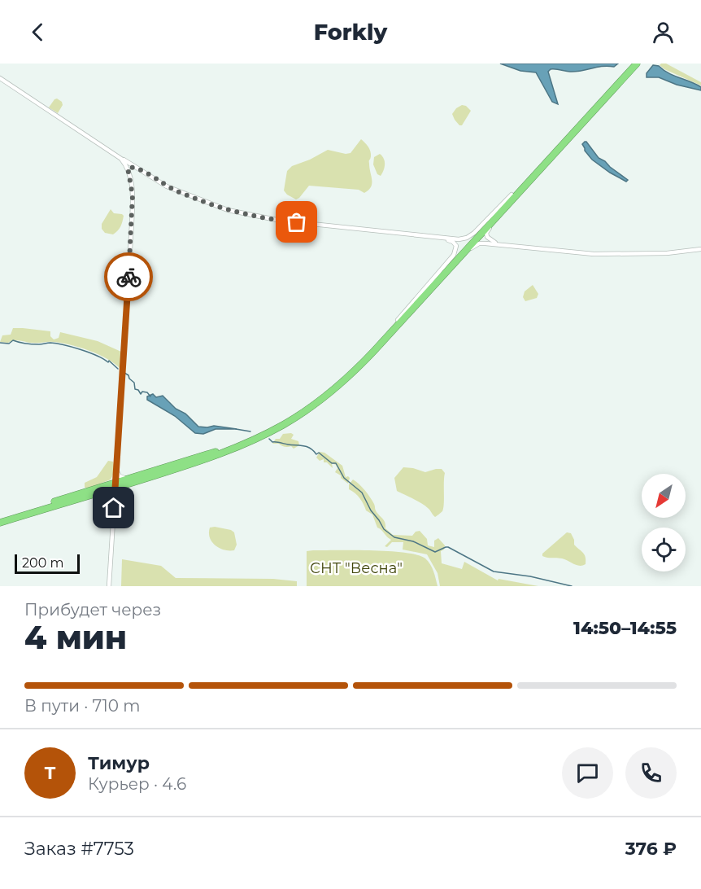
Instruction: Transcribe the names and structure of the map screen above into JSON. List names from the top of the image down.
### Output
{
  "parks": ["СНТ \"Весна\""],
  "scale_bar": "200 m",
  "north": "bottom left",
  "page": {
    "header": "Forkly",
    "scale": "200 m",
    "heading": ["4 мин", "Прибудет через", "14:50–14:55"],
    "panel": [
      "Тимур",
      "Курьер · 4.6",
      "Заказ #7753",
      "376 ₽"
    ],
    "bar": "В пути · 710 m",
    "round": "Т"
  }
}
